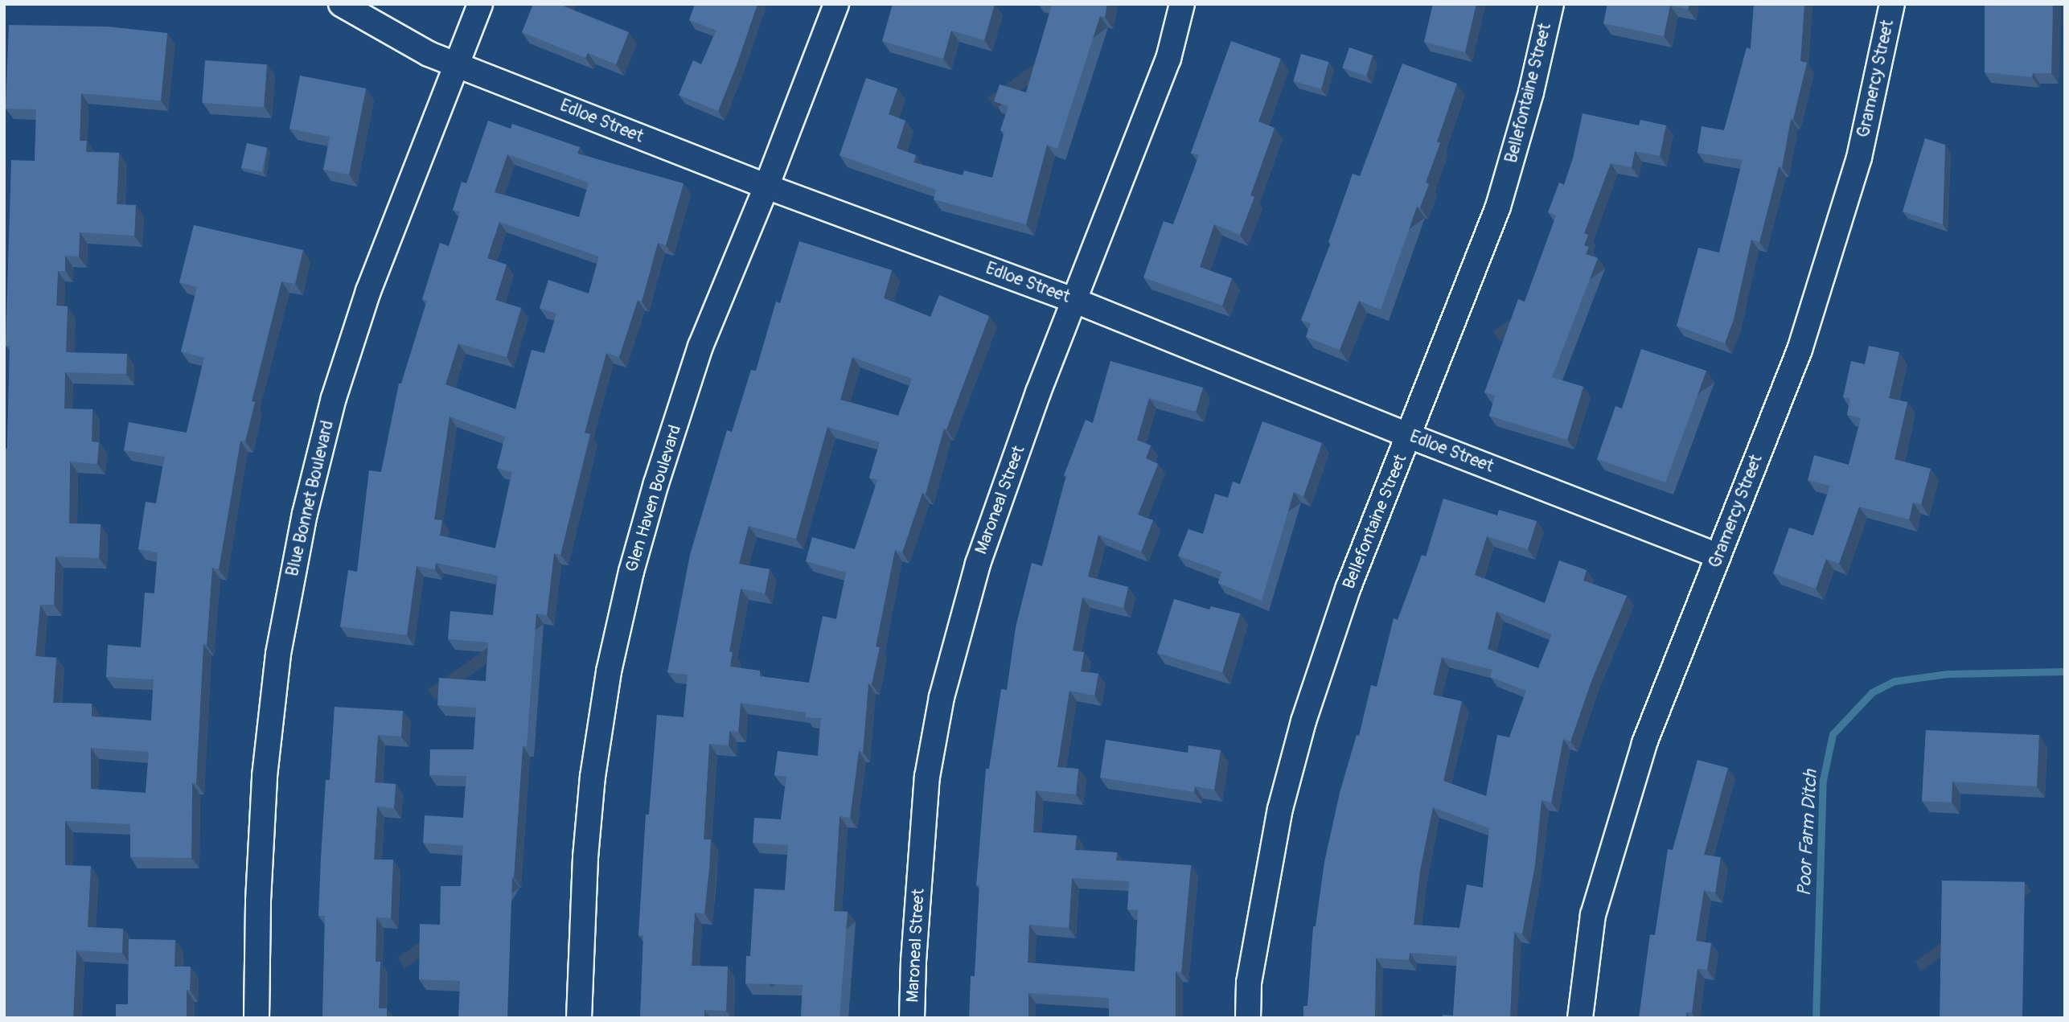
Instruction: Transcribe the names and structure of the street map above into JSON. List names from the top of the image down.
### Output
{
  "streets": {
    "street": [
      "Gramercy Street",
      "Bellefontaine Street",
      "Edloe Street",
      "Blue Bonnet Boulevard",
      "Glen Haven Boulevard",
      "Maroneal Street"
    ]
  },
  "crossings": [
    ["Gramercy Street", "Edloe Street"],
    ["Bellefontaine Street", "Edloe Street"],
    ["Edloe Street", "Blue Bonnet Boulevard"],
    ["Edloe Street", "Glen Haven Boulevard"],
    ["Edloe Street", "Maroneal Street"]
  ],
  "water": ["Poor Farm Ditch"]
}
